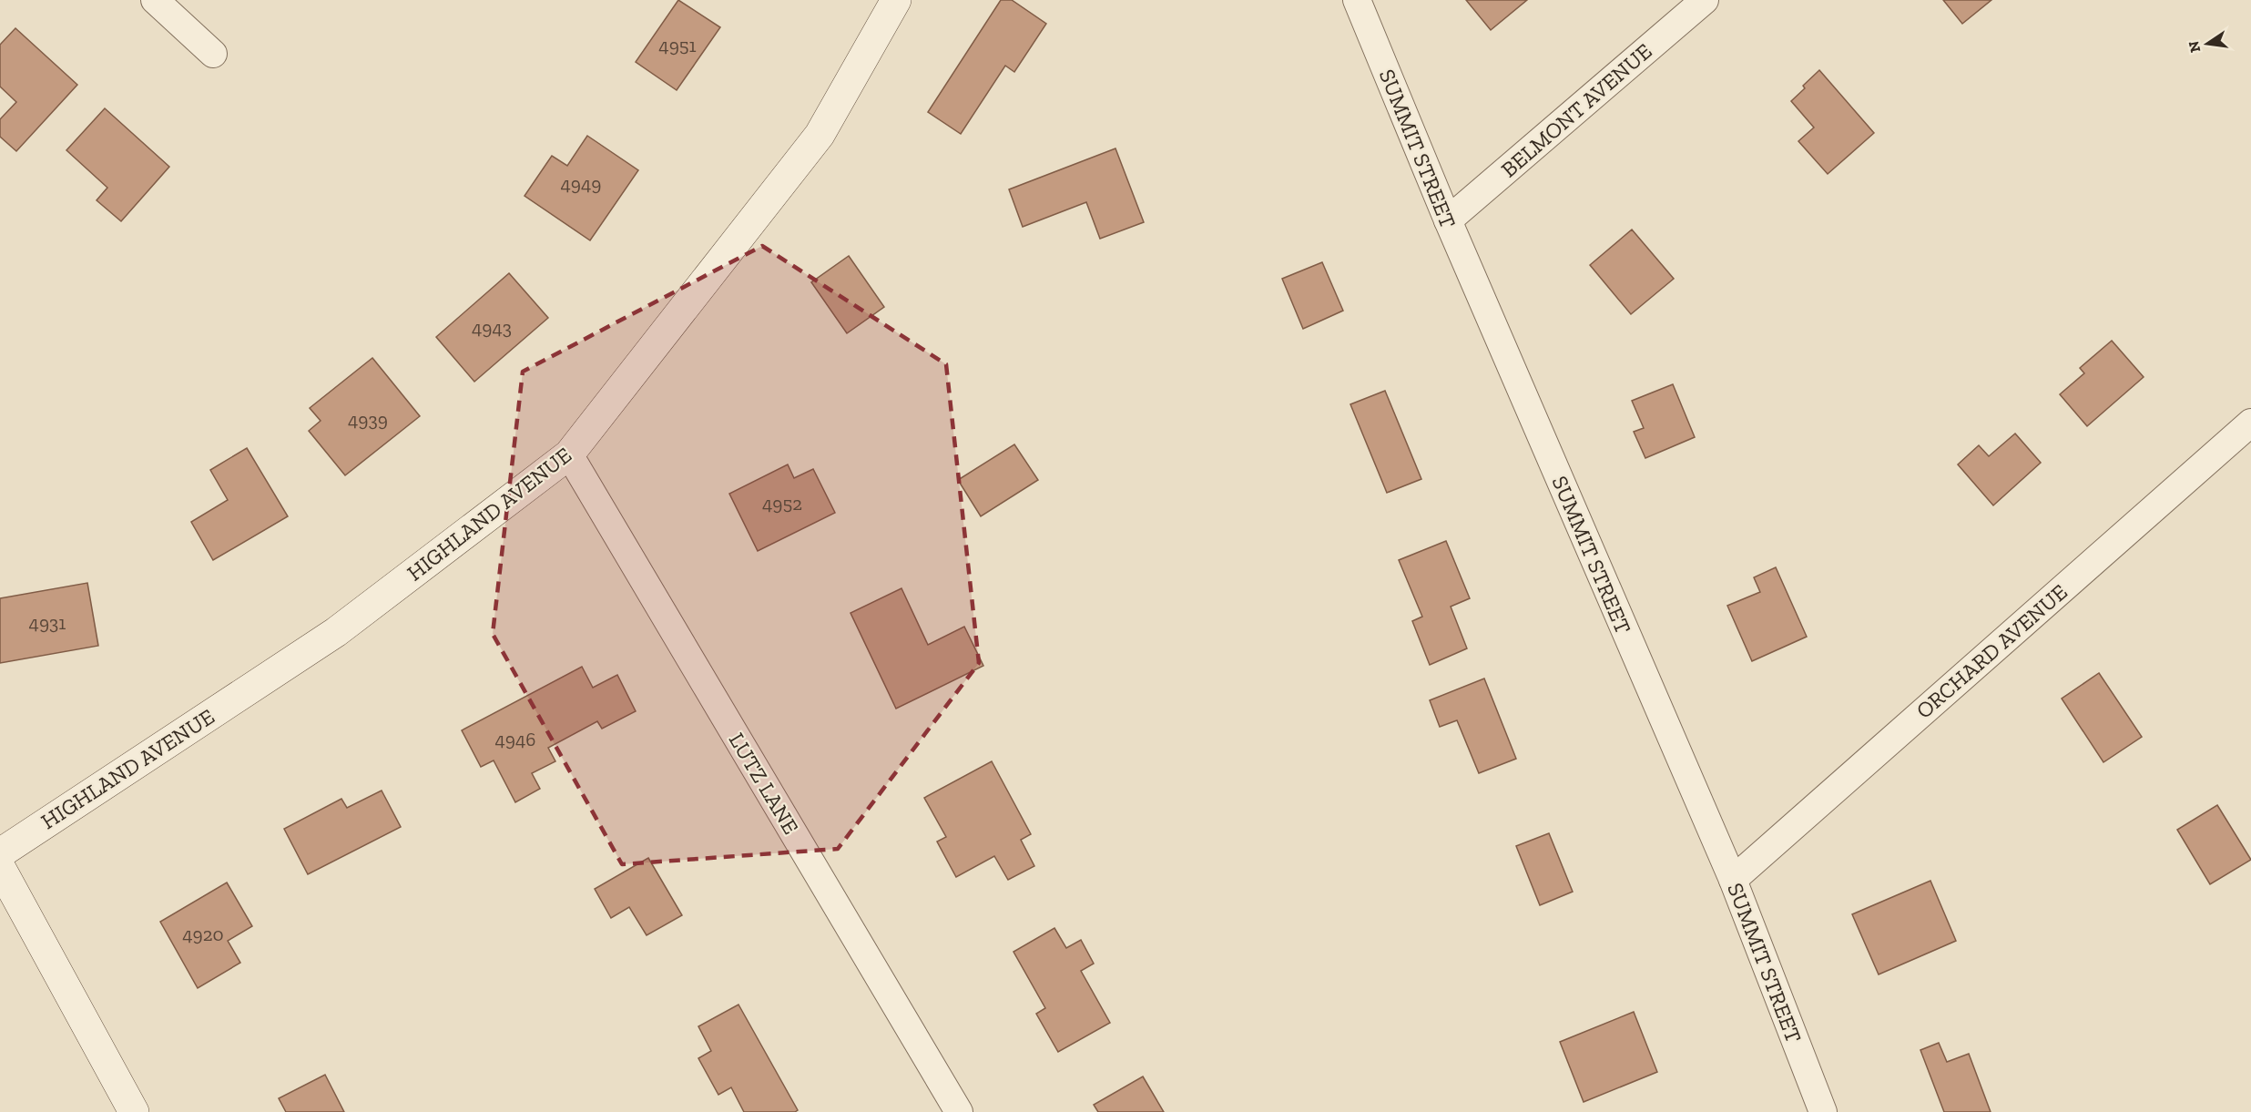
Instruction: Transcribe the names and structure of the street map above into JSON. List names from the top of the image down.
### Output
{
  "streets": {
    "street": [
      "BELMONT AVENUE",
      "SUMMIT STREET",
      "HIGHLAND AVENUE",
      "ORCHARD AVENUE",
      "LUTZ LANE"
    ]
  },
  "crossings": [
    ["BELMONT AVENUE", "SUMMIT STREET"],
    ["SUMMIT STREET", "ORCHARD AVENUE"],
    ["HIGHLAND AVENUE", "LUTZ LANE"]
  ],
  "house_numbers": [
    "4951",
    "4949",
    "4943",
    "4939",
    "4952",
    "4931",
    "4946",
    "4920"
  ],
  "north": "left"
}
